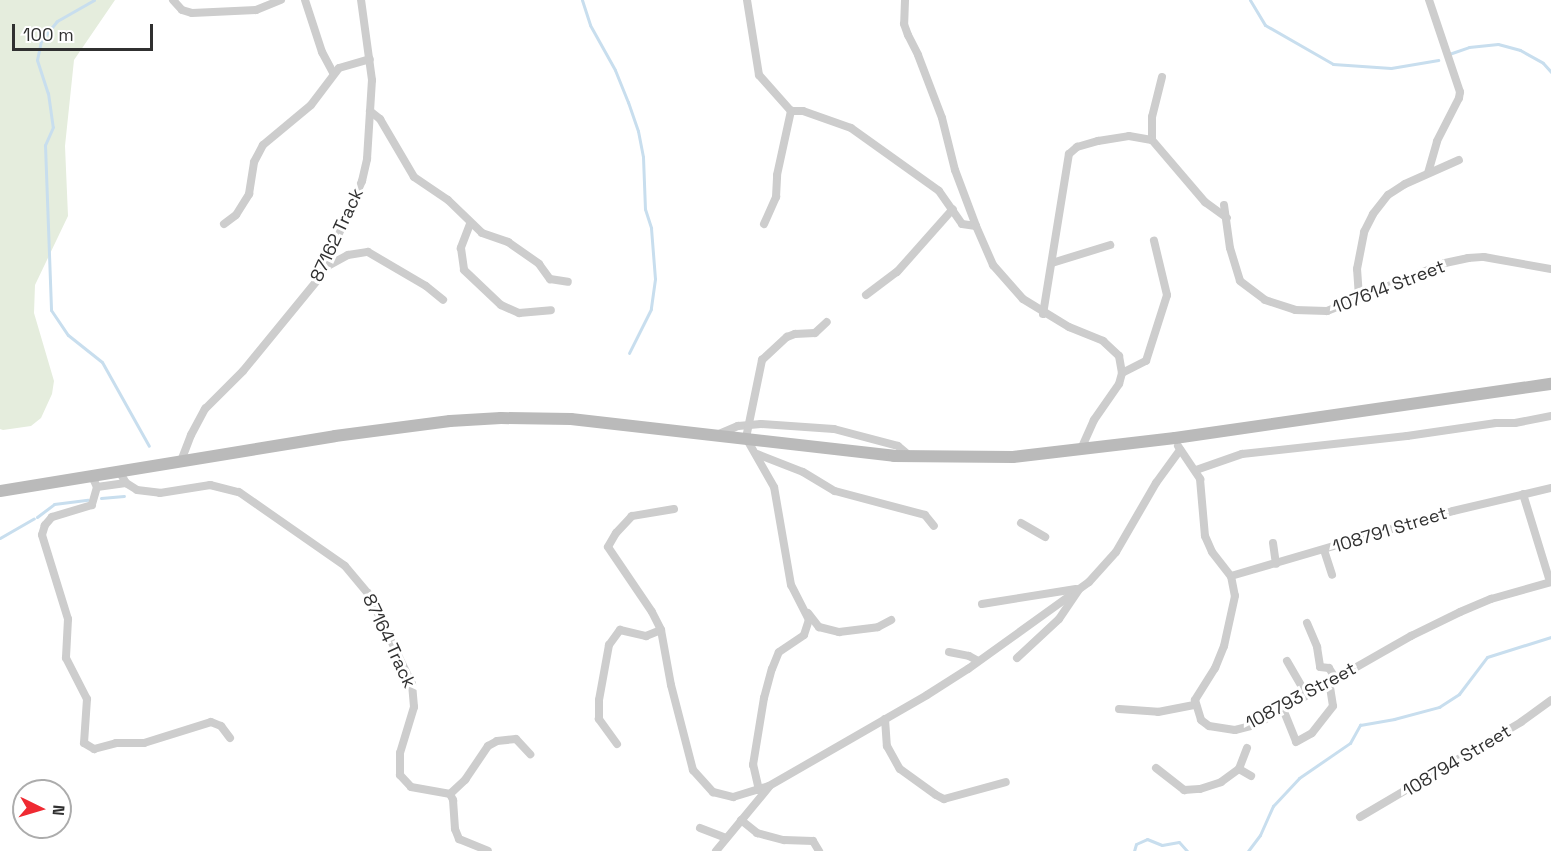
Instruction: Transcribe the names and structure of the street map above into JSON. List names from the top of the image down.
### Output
{
  "streets": {
    "street": [
      "87162 Track",
      "107614 Street",
      "108791 Street",
      "87164 Track",
      "108793 Street",
      "108794 Street"
    ]
  },
  "crossings": [
    ["108791 Street", "108793 Street"]
  ],
  "scale_bar": "100 m",
  "north": "right"
}
